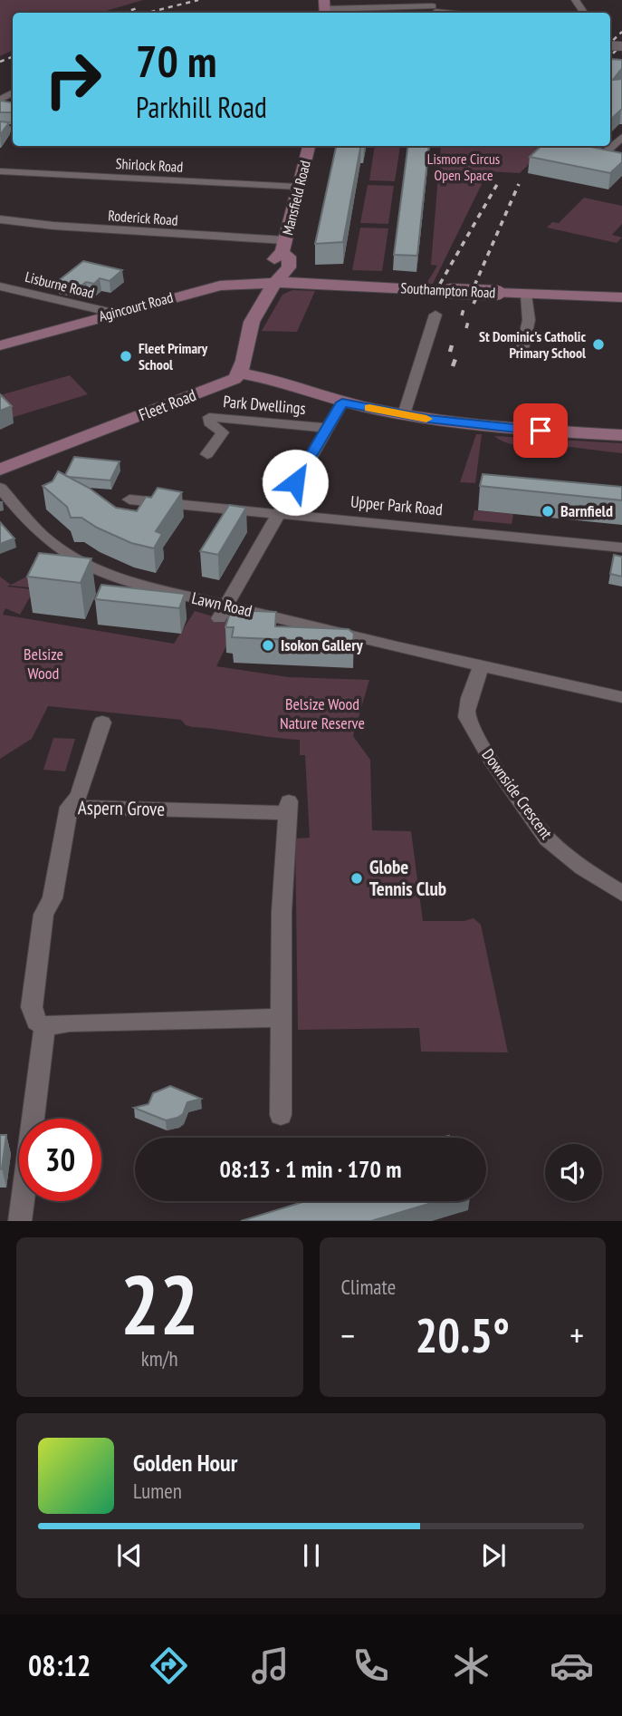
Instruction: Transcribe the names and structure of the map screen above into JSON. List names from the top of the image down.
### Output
{
  "streets": {
    "main road": [
      "Mansfield Road",
      "Southampton Road",
      "Agincourt Road",
      "Fleet Road"
    ],
    "street": [
      "Shirlock Road",
      "Roderick Road",
      "Lisburne Road",
      "Park Dwellings",
      "Upper Park Road",
      "Lawn Road",
      "Downside Crescent",
      "Aspern Grove"
    ]
  },
  "crossings": [
    ["Shirlock Road", "Mansfield Road"],
    ["Mansfield Road", "Roderick Road"],
    ["Mansfield Road", "Southampton Road"],
    ["Mansfield Road", "Agincourt Road"],
    ["Lisburne Road", "Agincourt Road"],
    ["Southampton Road", "Agincourt Road"],
    ["Lawn Road", "Downside Crescent"]
  ],
  "parks": ["Lismore Circus Open Space", "Belsize Wood", "Belsize Wood Nature Reserve"],
  "places": [
    "St Dominic's Catholic Primary School",
    "Fleet Primary School",
    "Barnfield",
    "Isokon Gallery",
    "Globe Tennis Club"
  ],
  "page": {
    "turn": ["70 m", "Parkhill Road"],
    "limit": "30",
    "trip": "08:13 · 1 min · 170 m",
    "tile": [
      ["22", "km/h"],
      "Climate"
    ],
    "heat": ["−", "20.5°", "+"],
    "song": ["Golden Hour", "Lumen"],
    "tabs": "08:12"
  }
}
